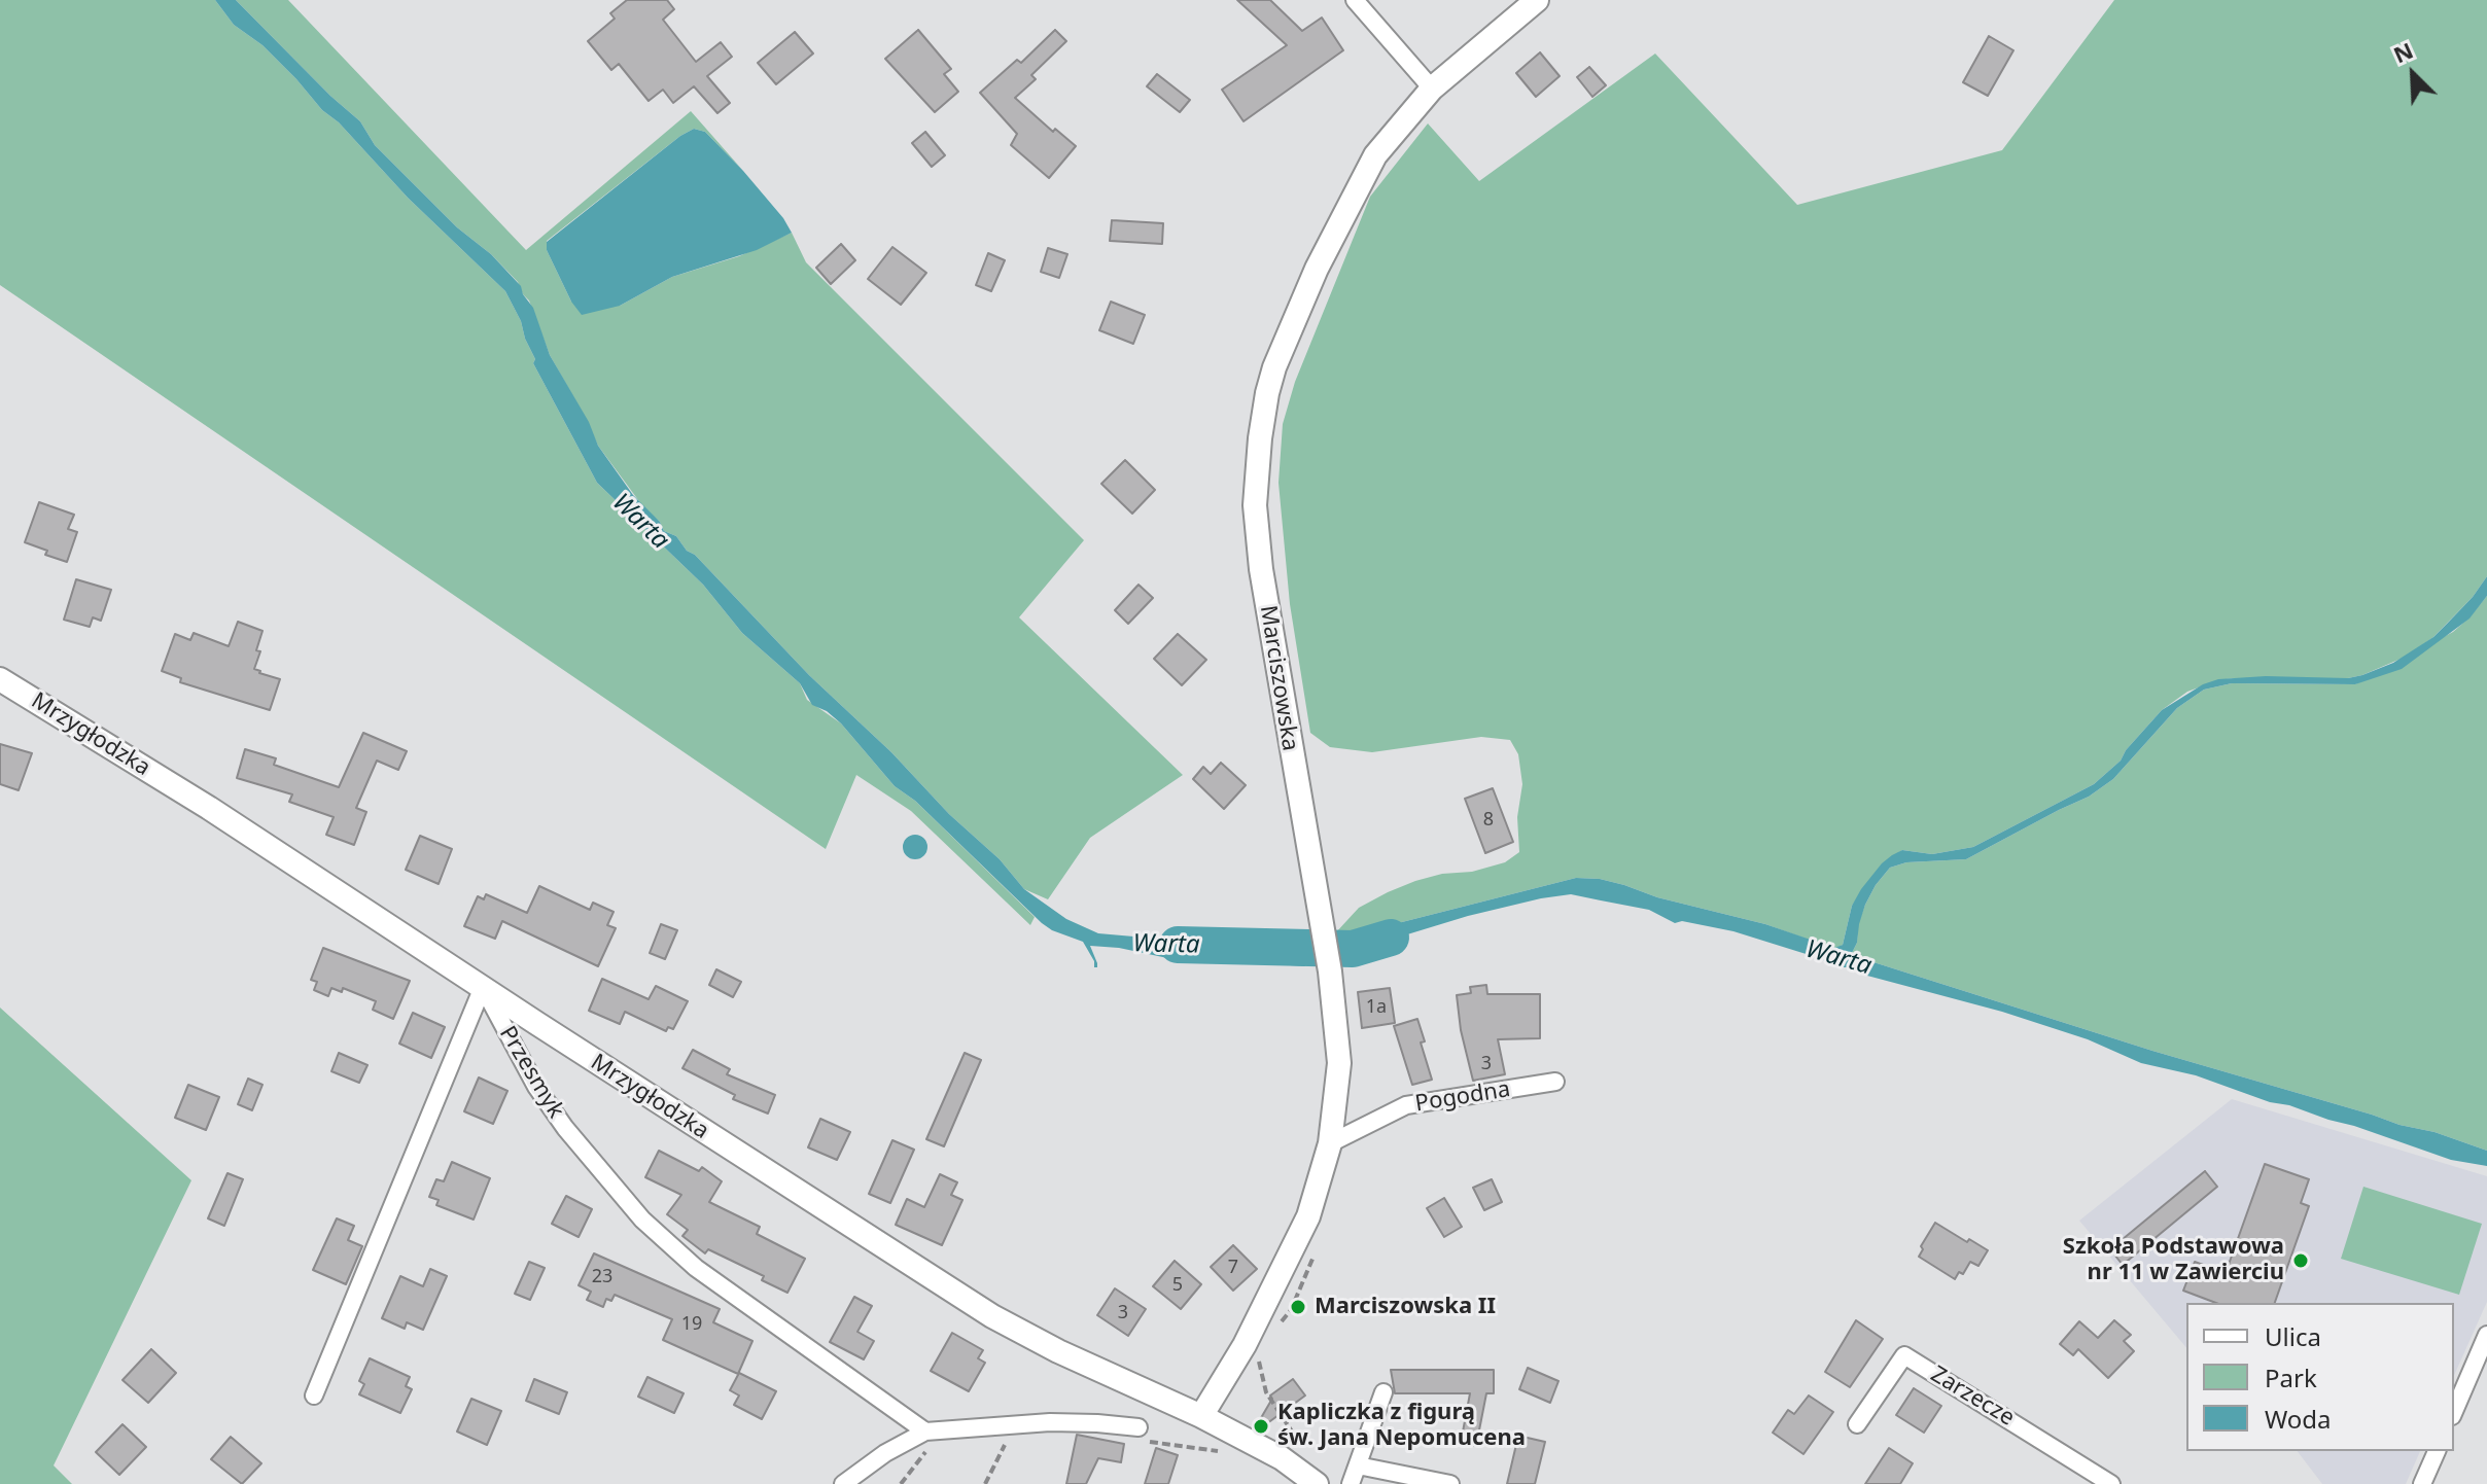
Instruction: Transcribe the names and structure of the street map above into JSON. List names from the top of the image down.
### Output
{
  "streets": {
    "street": [
      "Marciszowska",
      "Mrzygłodzka",
      "Przesmyk",
      "Pogodna",
      "Zarzecze"
    ]
  },
  "crossings": [
    ["Marciszowska", "Mrzygłodzka"],
    ["Marciszowska", "Pogodna"],
    ["Mrzygłodzka", "Przesmyk"]
  ],
  "water": ["Warta"],
  "places": ["Szkoła Podstawowa nr 11 w Zawierciu", "Marciszowska II", "Kapliczka z figurą św. Jana Nepomucena"],
  "house_numbers": [
    "8",
    "1a",
    "3",
    "7",
    "23",
    "5",
    "3",
    "19"
  ],
  "legend": ["Ulica", "Park", "Woda"],
  "north": "top left"
}
